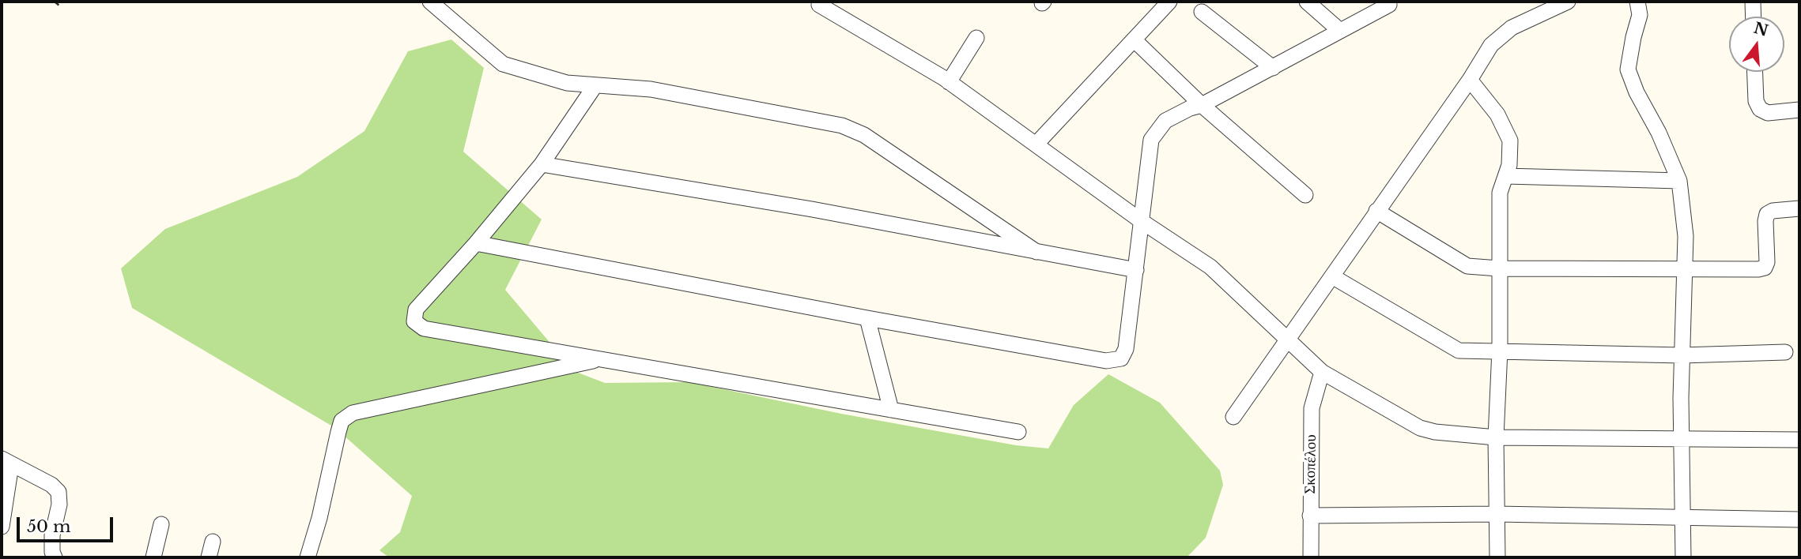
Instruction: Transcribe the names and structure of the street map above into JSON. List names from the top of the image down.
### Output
{
  "streets": {
    "street": ["Σκοπέλου"]
  },
  "scale_bar": "50 m",
  "north": "top"
}
